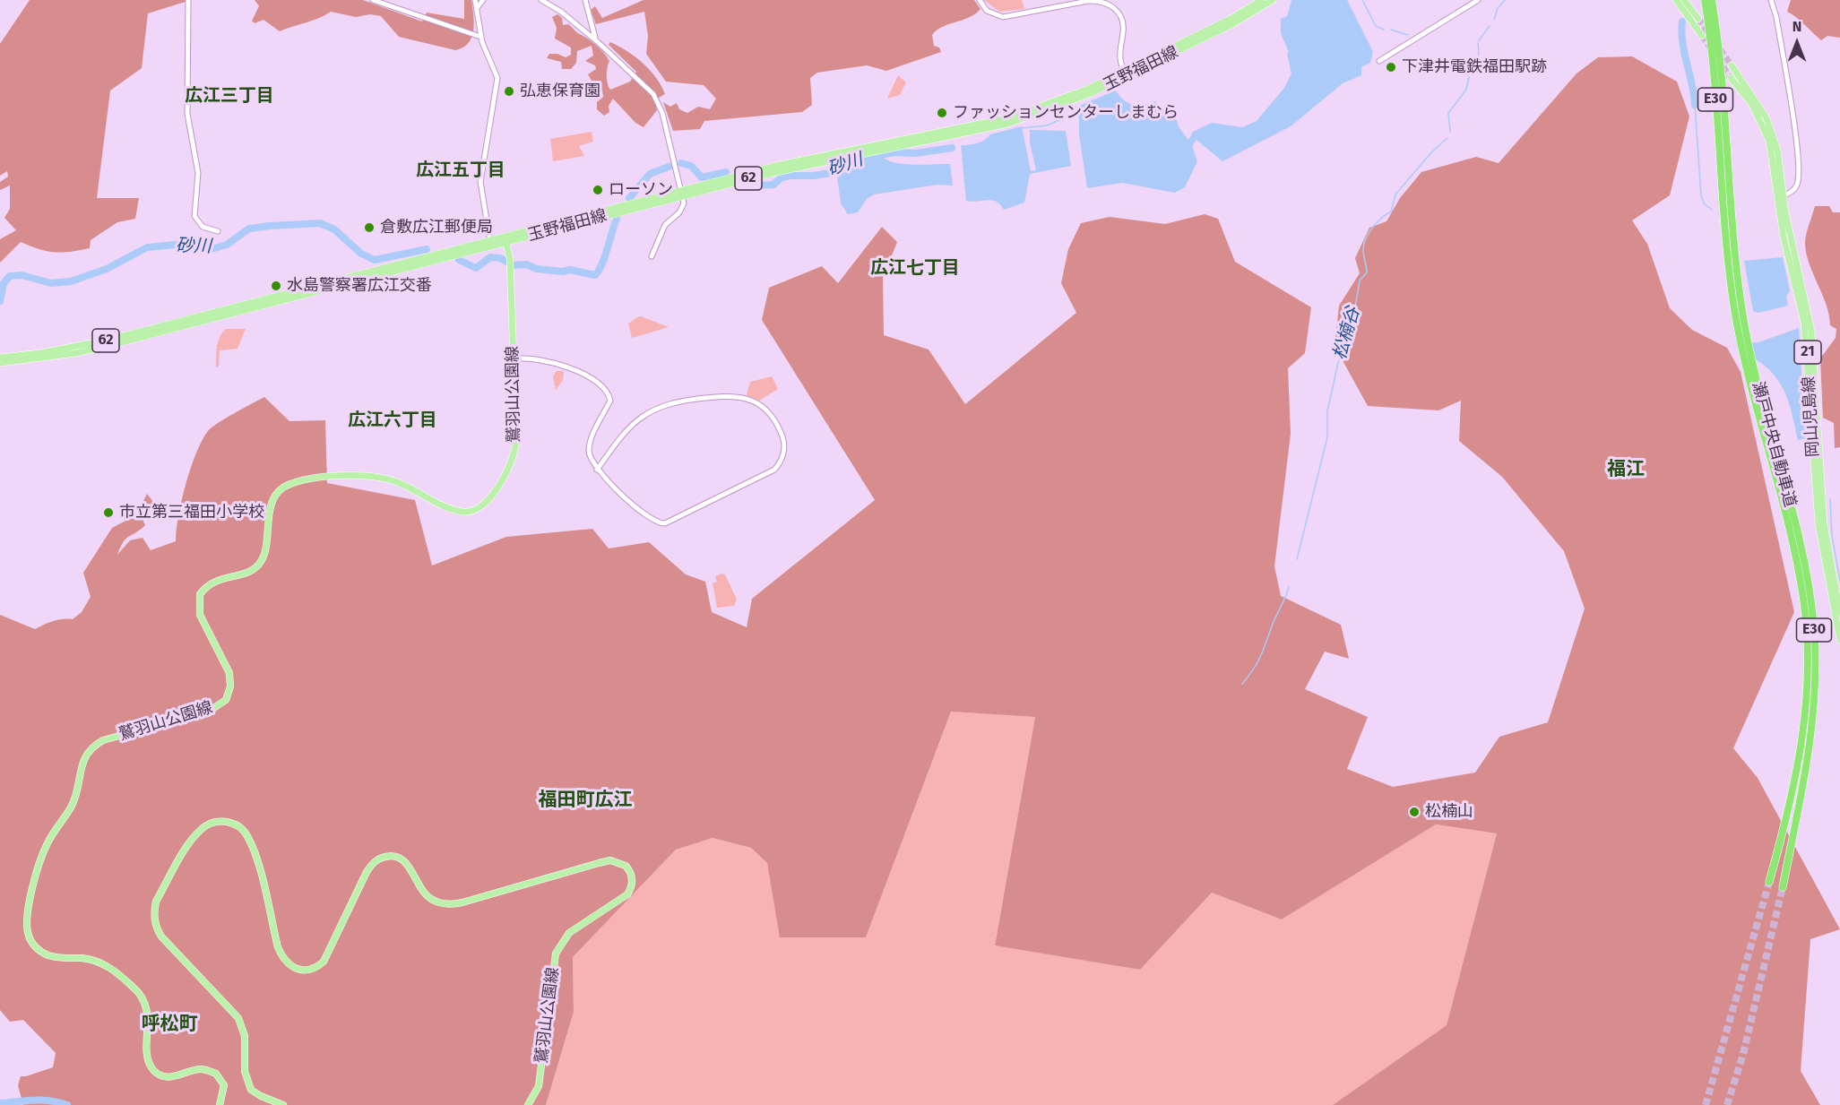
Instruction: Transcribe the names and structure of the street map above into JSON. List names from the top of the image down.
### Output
{
  "streets": {
    "highway": ["E30", "瀬戸中央自動車道"],
    "main road": [
      "玉野福田線",
      "62",
      "21",
      "鷲羽山公園線",
      "岡山児島線"
    ]
  },
  "crossings": [
    ["玉野福田線", "鷲羽山公園線"]
  ],
  "districts": [
    "広江三丁目",
    "広江五丁目",
    "広江七丁目",
    "広江六丁目",
    "福江",
    "福田町広江",
    "呼松町"
  ],
  "water": ["砂川", "松楠谷"],
  "places": [
    "下津井電鉄福田駅跡",
    "弘恵保育園",
    "ファッションセンターしまむら",
    "ローソン",
    "倉敷広江郵便局",
    "水島警察署広江交番",
    "市立第三福田小学校",
    "松楠山"
  ],
  "north": "top"
}
